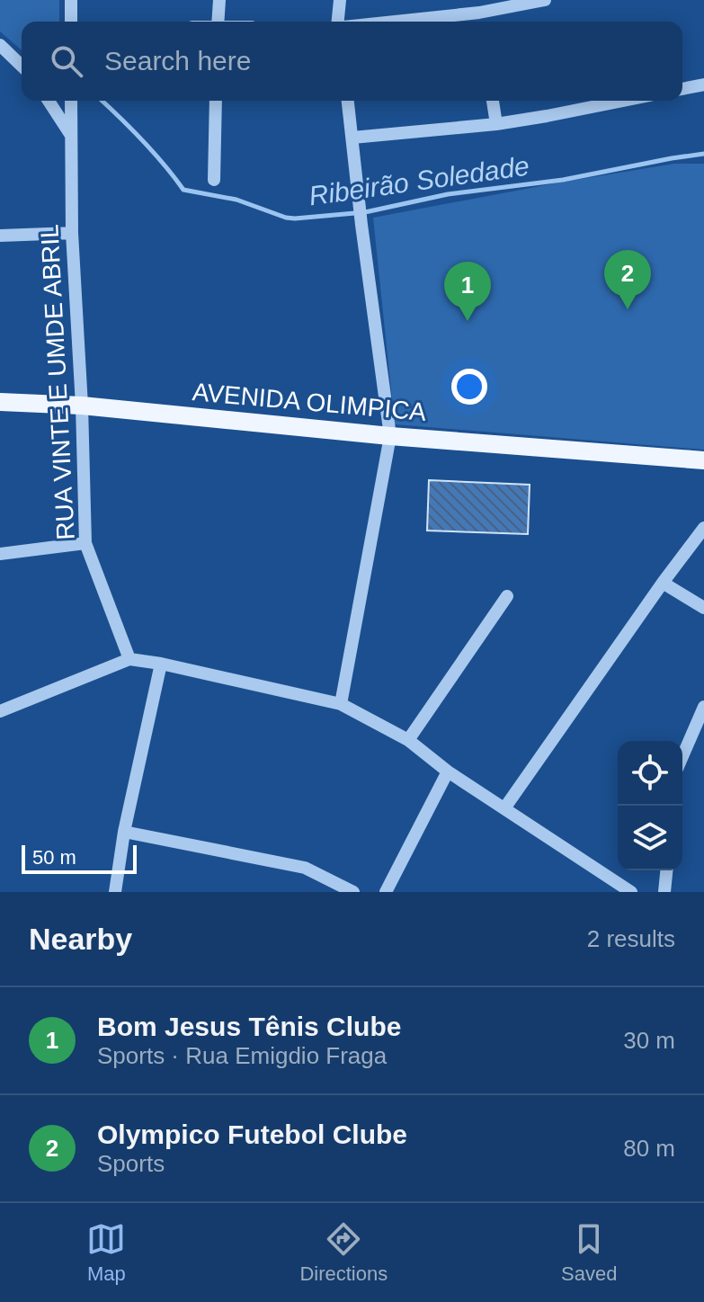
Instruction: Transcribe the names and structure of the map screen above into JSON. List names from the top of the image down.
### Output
{
  "streets": {
    "main road": ["AVENIDA OLIMPICA"],
    "street": ["RUA VINTE E UMDE ABRIL"]
  },
  "crossings": [
    ["RUA VINTE E UMDE ABRIL", "AVENIDA OLIMPICA"]
  ],
  "water": ["Ribeirão Soledade"],
  "scale_bar": "50 m",
  "page": {
    "search": "Search here",
    "pins": ["2", "1"],
    "scale": "50 m",
    "heading": ["Nearby", "2 results"],
    "list": [
      {
        "mark": "1",
        "name": "Bom Jesus Tênis Clube",
        "note": "Sports · Rua Emigdio Fraga",
        "value": "30 m"
      },
      {
        "mark": "2",
        "name": "Olympico Futebol Clube",
        "note": "Sports",
        "value": "80 m"
      }
    ],
    "nav": ["Map", "Directions", "Saved"]
  }
}
